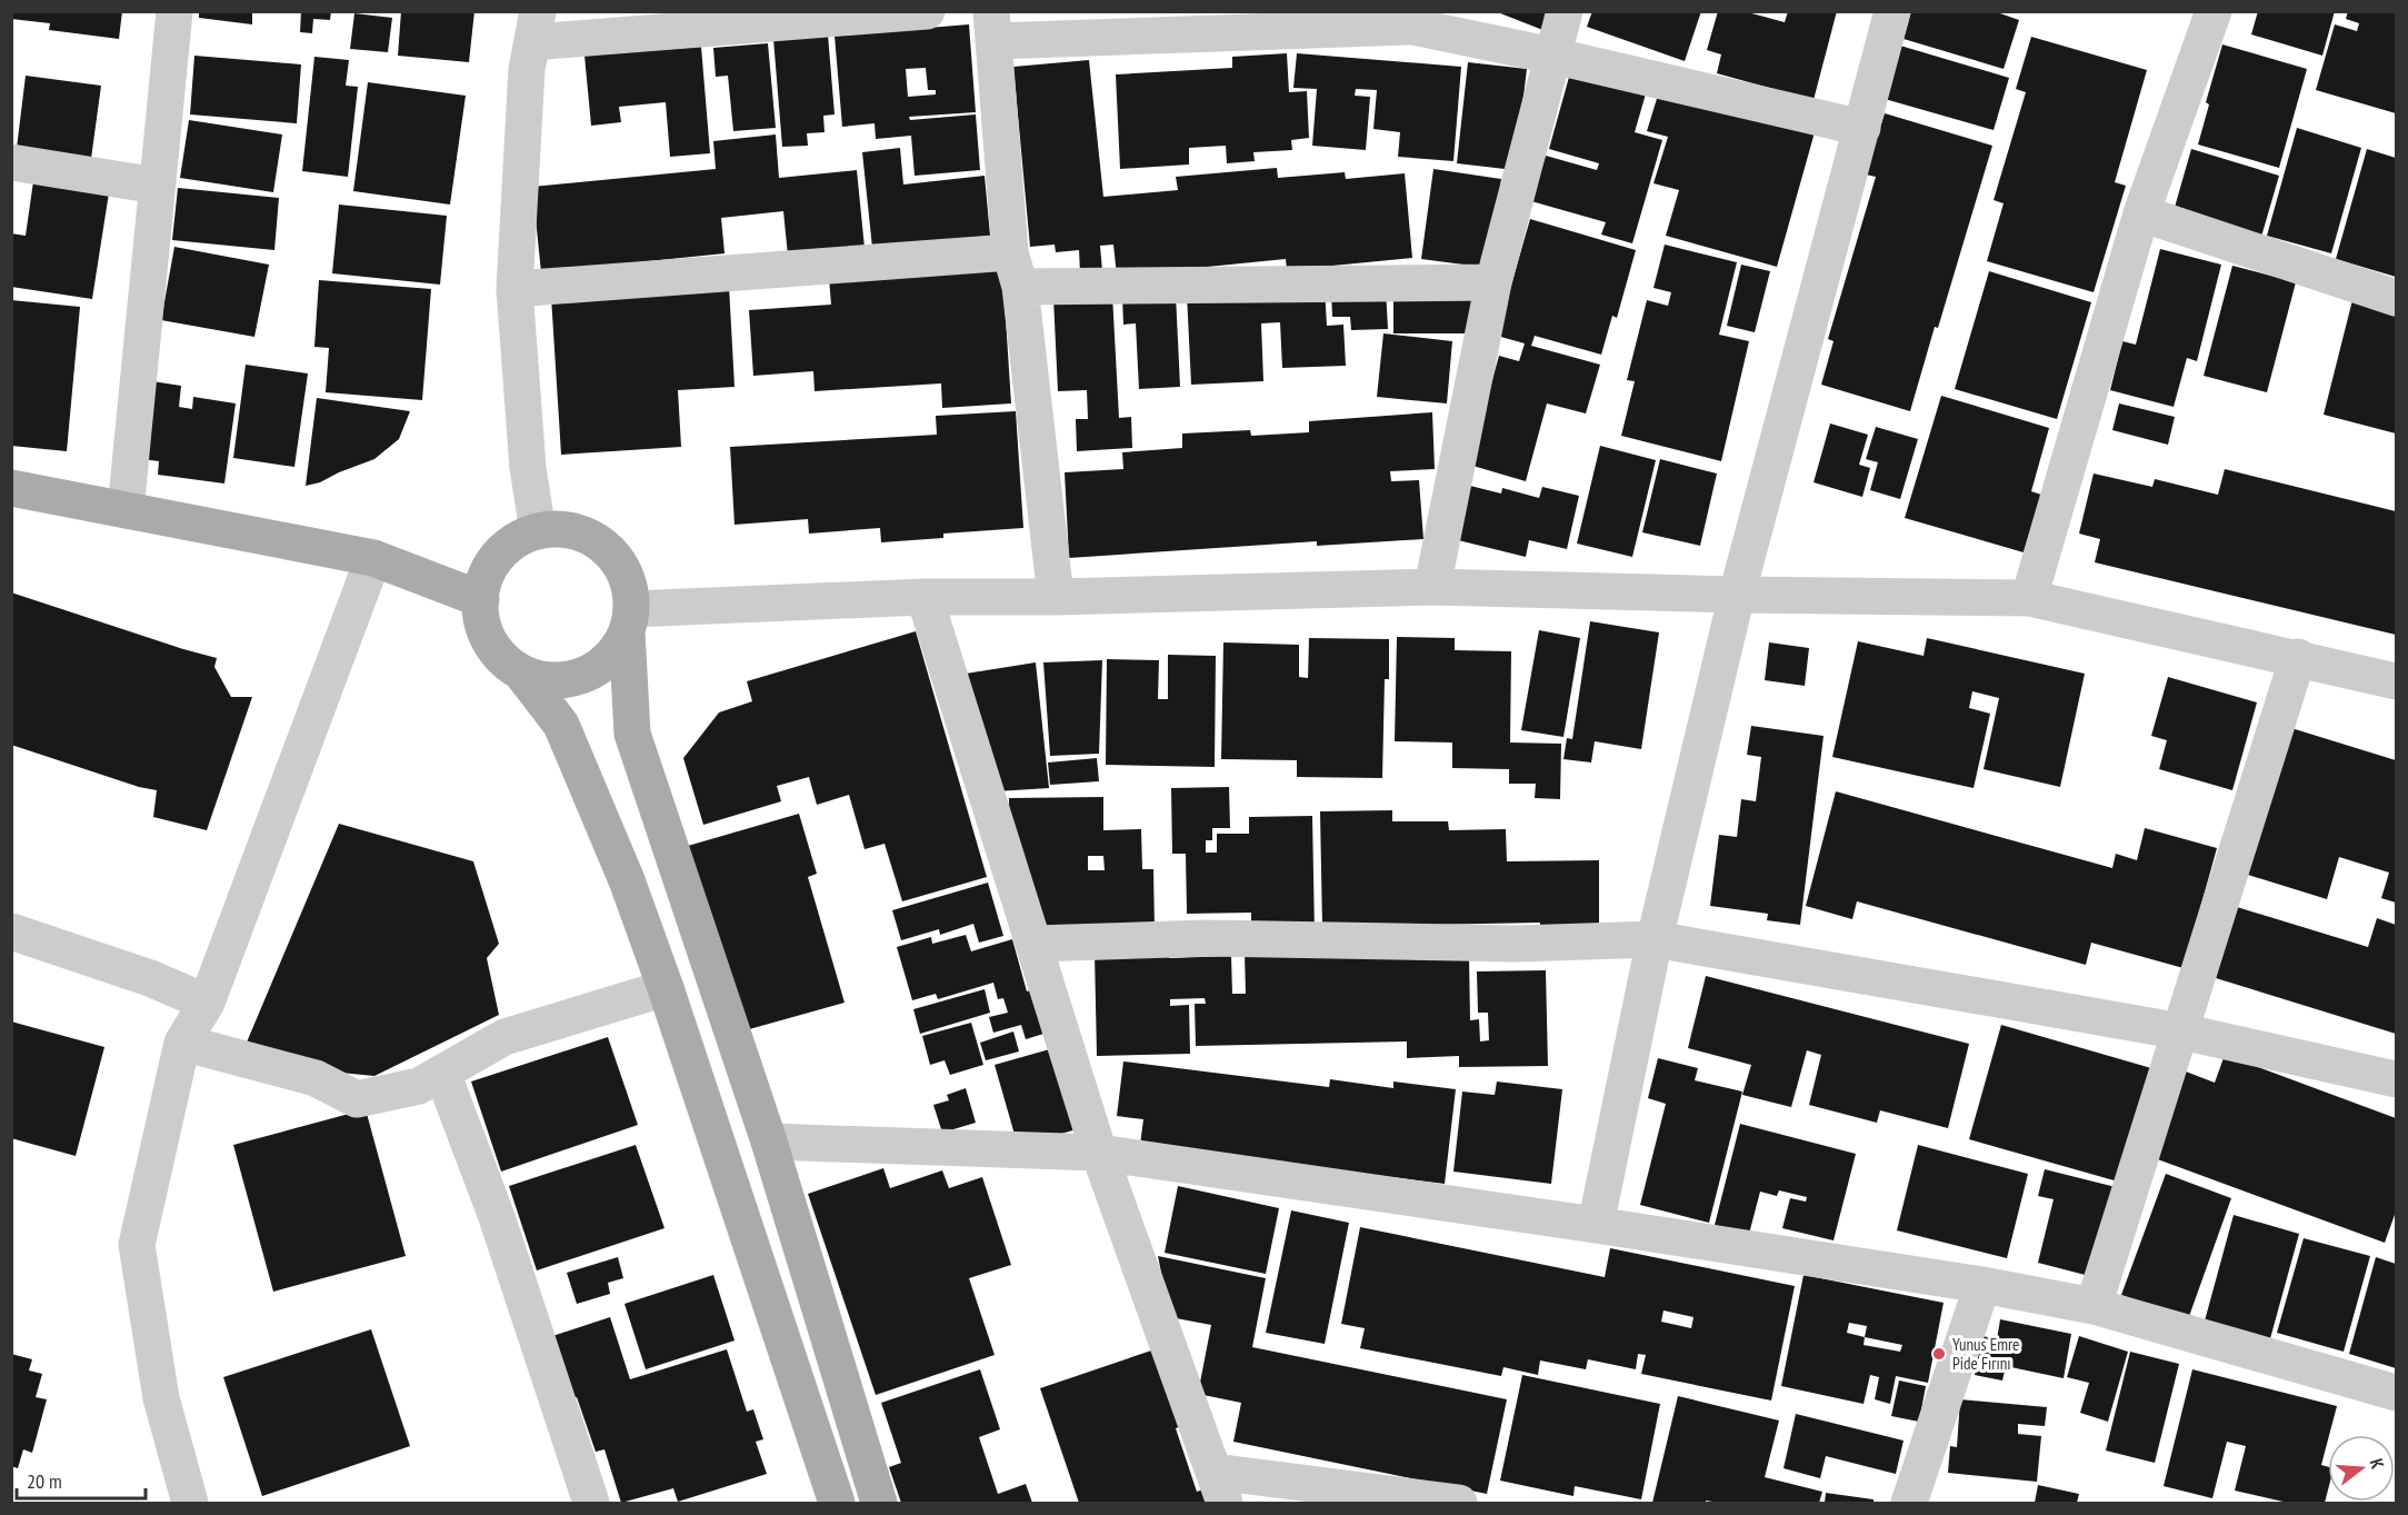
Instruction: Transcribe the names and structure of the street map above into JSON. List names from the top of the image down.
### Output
{
  "places": ["Yunus Emre Pide Fırını"],
  "scale_bar": "20 m",
  "north": "right"
}
